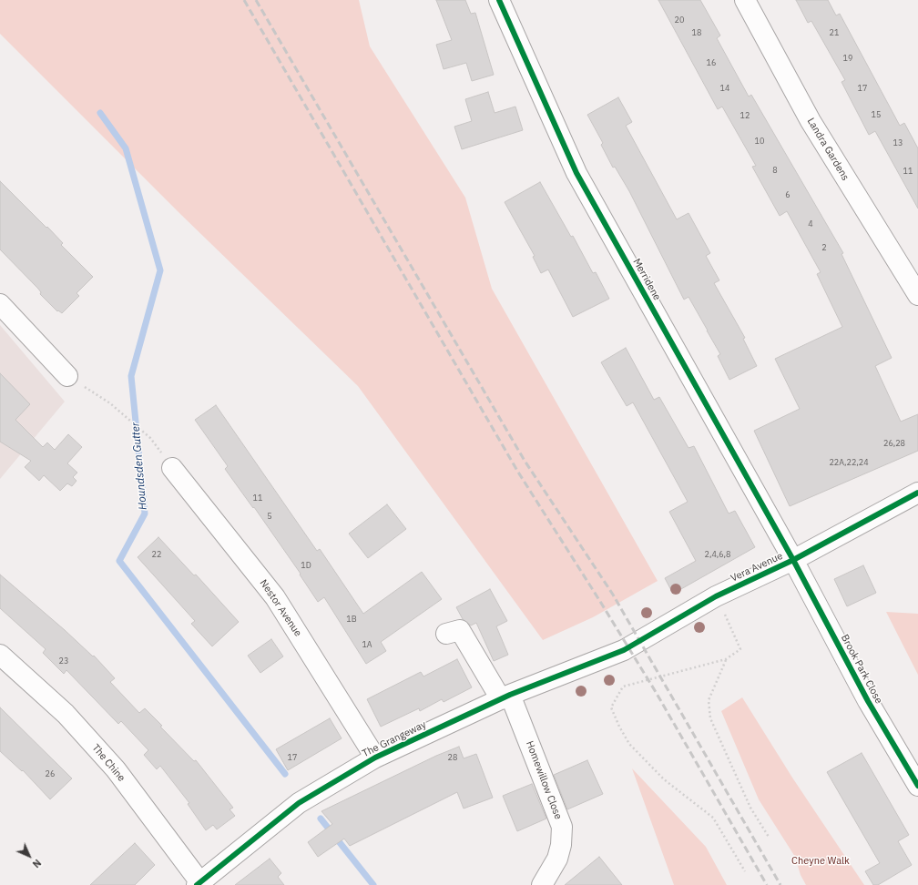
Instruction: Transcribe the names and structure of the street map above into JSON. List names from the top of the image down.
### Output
{
  "streets": {
    "street": [
      "Landra Gardens",
      "Merridene",
      "Vera Avenue",
      "Nestor Avenue",
      "Brook Park Close",
      "The Grangeway",
      "The Chine",
      "Homewillow Close"
    ]
  },
  "crossings": [
    ["Merridene", "Vera Avenue"],
    ["Merridene", "Brook Park Close"],
    ["Vera Avenue", "Brook Park Close"],
    ["Vera Avenue", "The Grangeway"],
    ["Nestor Avenue", "The Grangeway"],
    ["The Grangeway", "The Chine"],
    ["The Grangeway", "Homewillow Close"]
  ],
  "water": ["Houndsden Gutter"],
  "parks": ["Cheyne Walk"],
  "house_numbers": [
    "20",
    "18",
    "21",
    "19",
    "16",
    "14",
    "17",
    "15",
    "12",
    "10",
    "13",
    "8",
    "11",
    "6",
    "4",
    "2",
    "26,28",
    "22A,22,24",
    "11",
    "5",
    "22",
    "2,4,6,8",
    "1D",
    "1B",
    "1A",
    "23",
    "17",
    "28",
    "26"
  ],
  "north": "bottom right"
}
